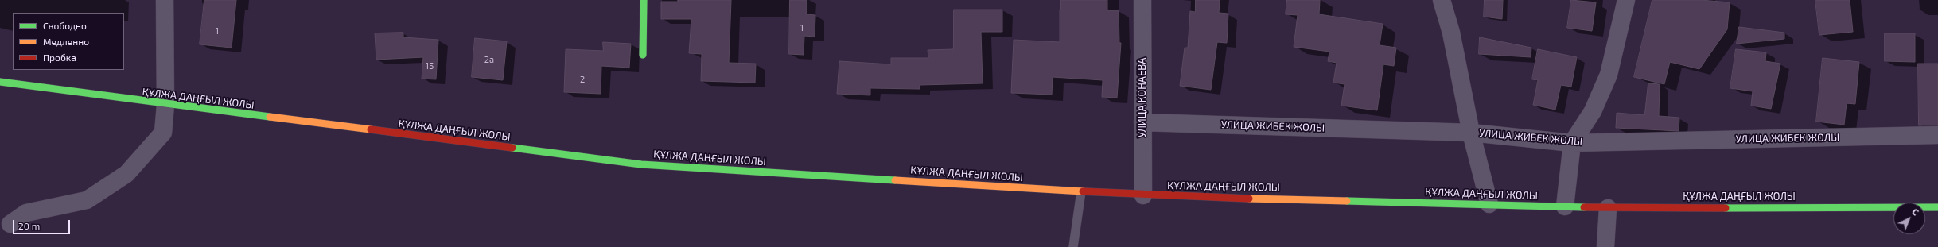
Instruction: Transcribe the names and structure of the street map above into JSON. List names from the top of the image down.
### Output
{
  "streets": {
    "main road": ["ҚҰЛЖА ДАҢҒЫЛ ЖОЛЫ"],
    "street": ["УЛИЦА КОНАЕВА", "УЛИЦА ЖИБЕК ЖОЛЫ"]
  },
  "crossings": [
    ["УЛИЦА КОНАЕВА", "ҚҰЛЖА ДАҢҒЫЛ ЖОЛЫ"],
    ["УЛИЦА КОНАЕВА", "УЛИЦА ЖИБЕК ЖОЛЫ"]
  ],
  "house_numbers": [
    "1",
    "1",
    "2а",
    "15",
    "2"
  ],
  "legend": ["Свободно", "Медленно", "Пробка"],
  "scale_bar": "20 m",
  "north": "top right"
}
